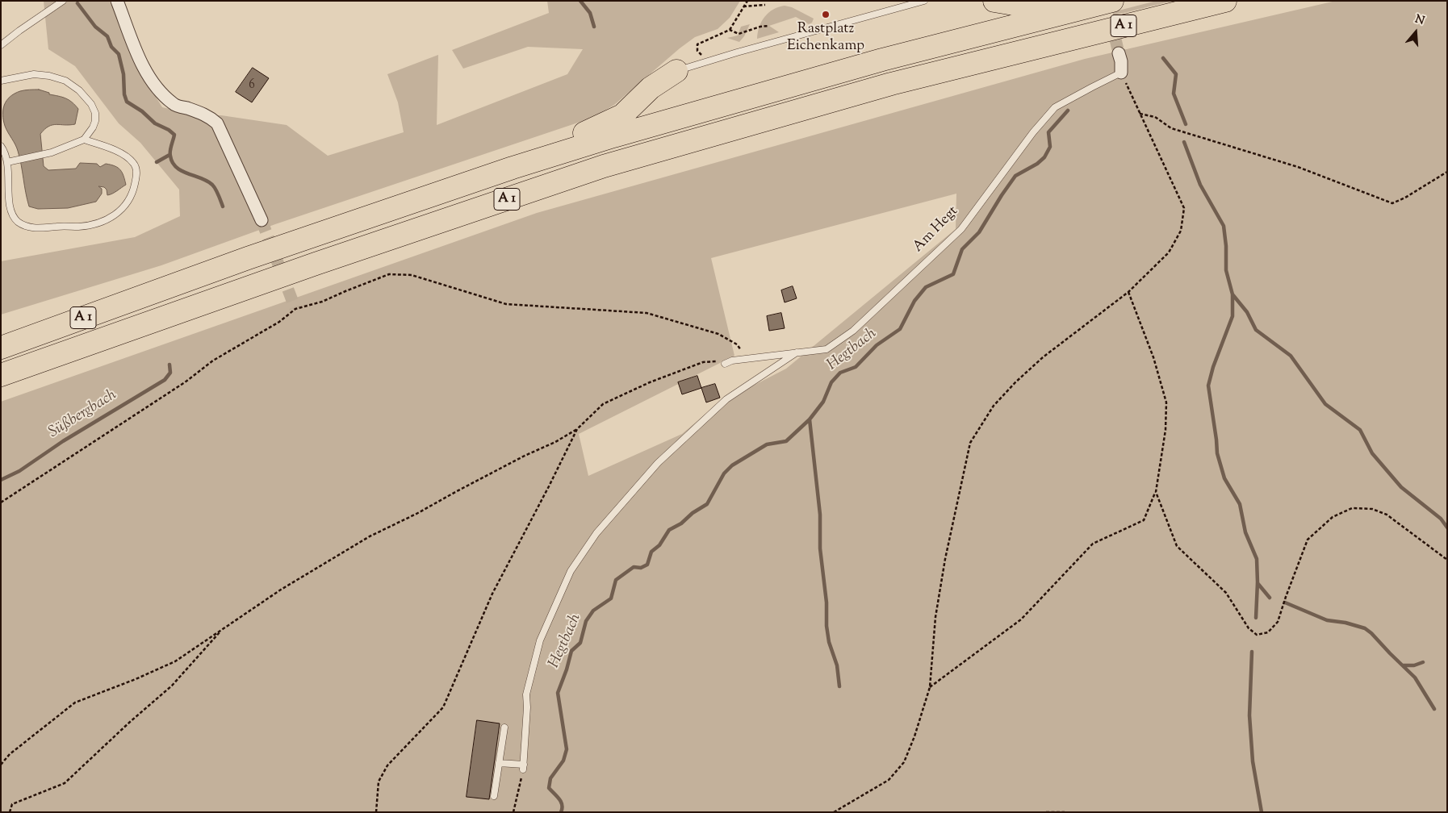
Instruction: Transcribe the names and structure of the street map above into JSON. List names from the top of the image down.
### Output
{
  "streets": {
    "highway": ["A 1"],
    "lane": ["Am Hegt"]
  },
  "water": ["Hegtbach", "Süßbergbach"],
  "places": ["Rastplatz Eichenkamp"],
  "house_numbers": ["6"],
  "north": "top"
}
